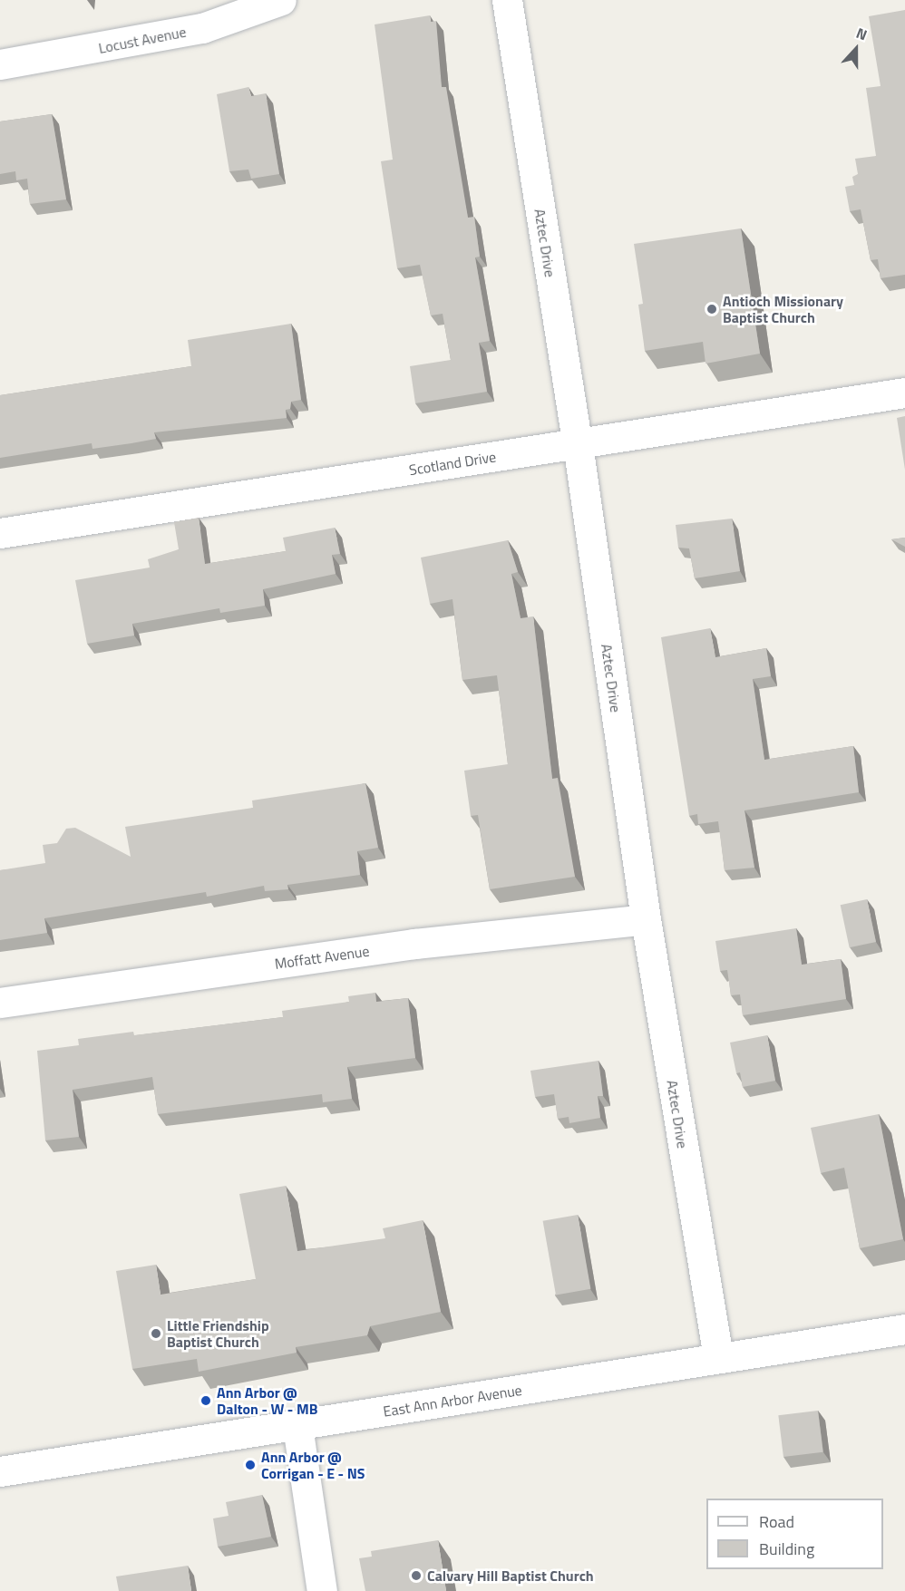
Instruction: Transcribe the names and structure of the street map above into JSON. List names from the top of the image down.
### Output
{
  "streets": {
    "street": [
      "Locust Avenue",
      "Aztec Drive",
      "Scotland Drive",
      "Moffatt Avenue",
      "East Ann Arbor Avenue"
    ]
  },
  "crossings": [
    ["Aztec Drive", "Scotland Drive"],
    ["Aztec Drive", "Moffatt Avenue"],
    ["Aztec Drive", "East Ann Arbor Avenue"]
  ],
  "places": [
    "Antioch Missionary Baptist Church",
    "Little Friendship Baptist Church",
    "Ann Arbor @ Dalton - W - MB",
    "Ann Arbor @ Corrigan - E - NS",
    "Calvary Hill Baptist Church"
  ],
  "legend": ["Road", "Building"],
  "north": "top"
}
